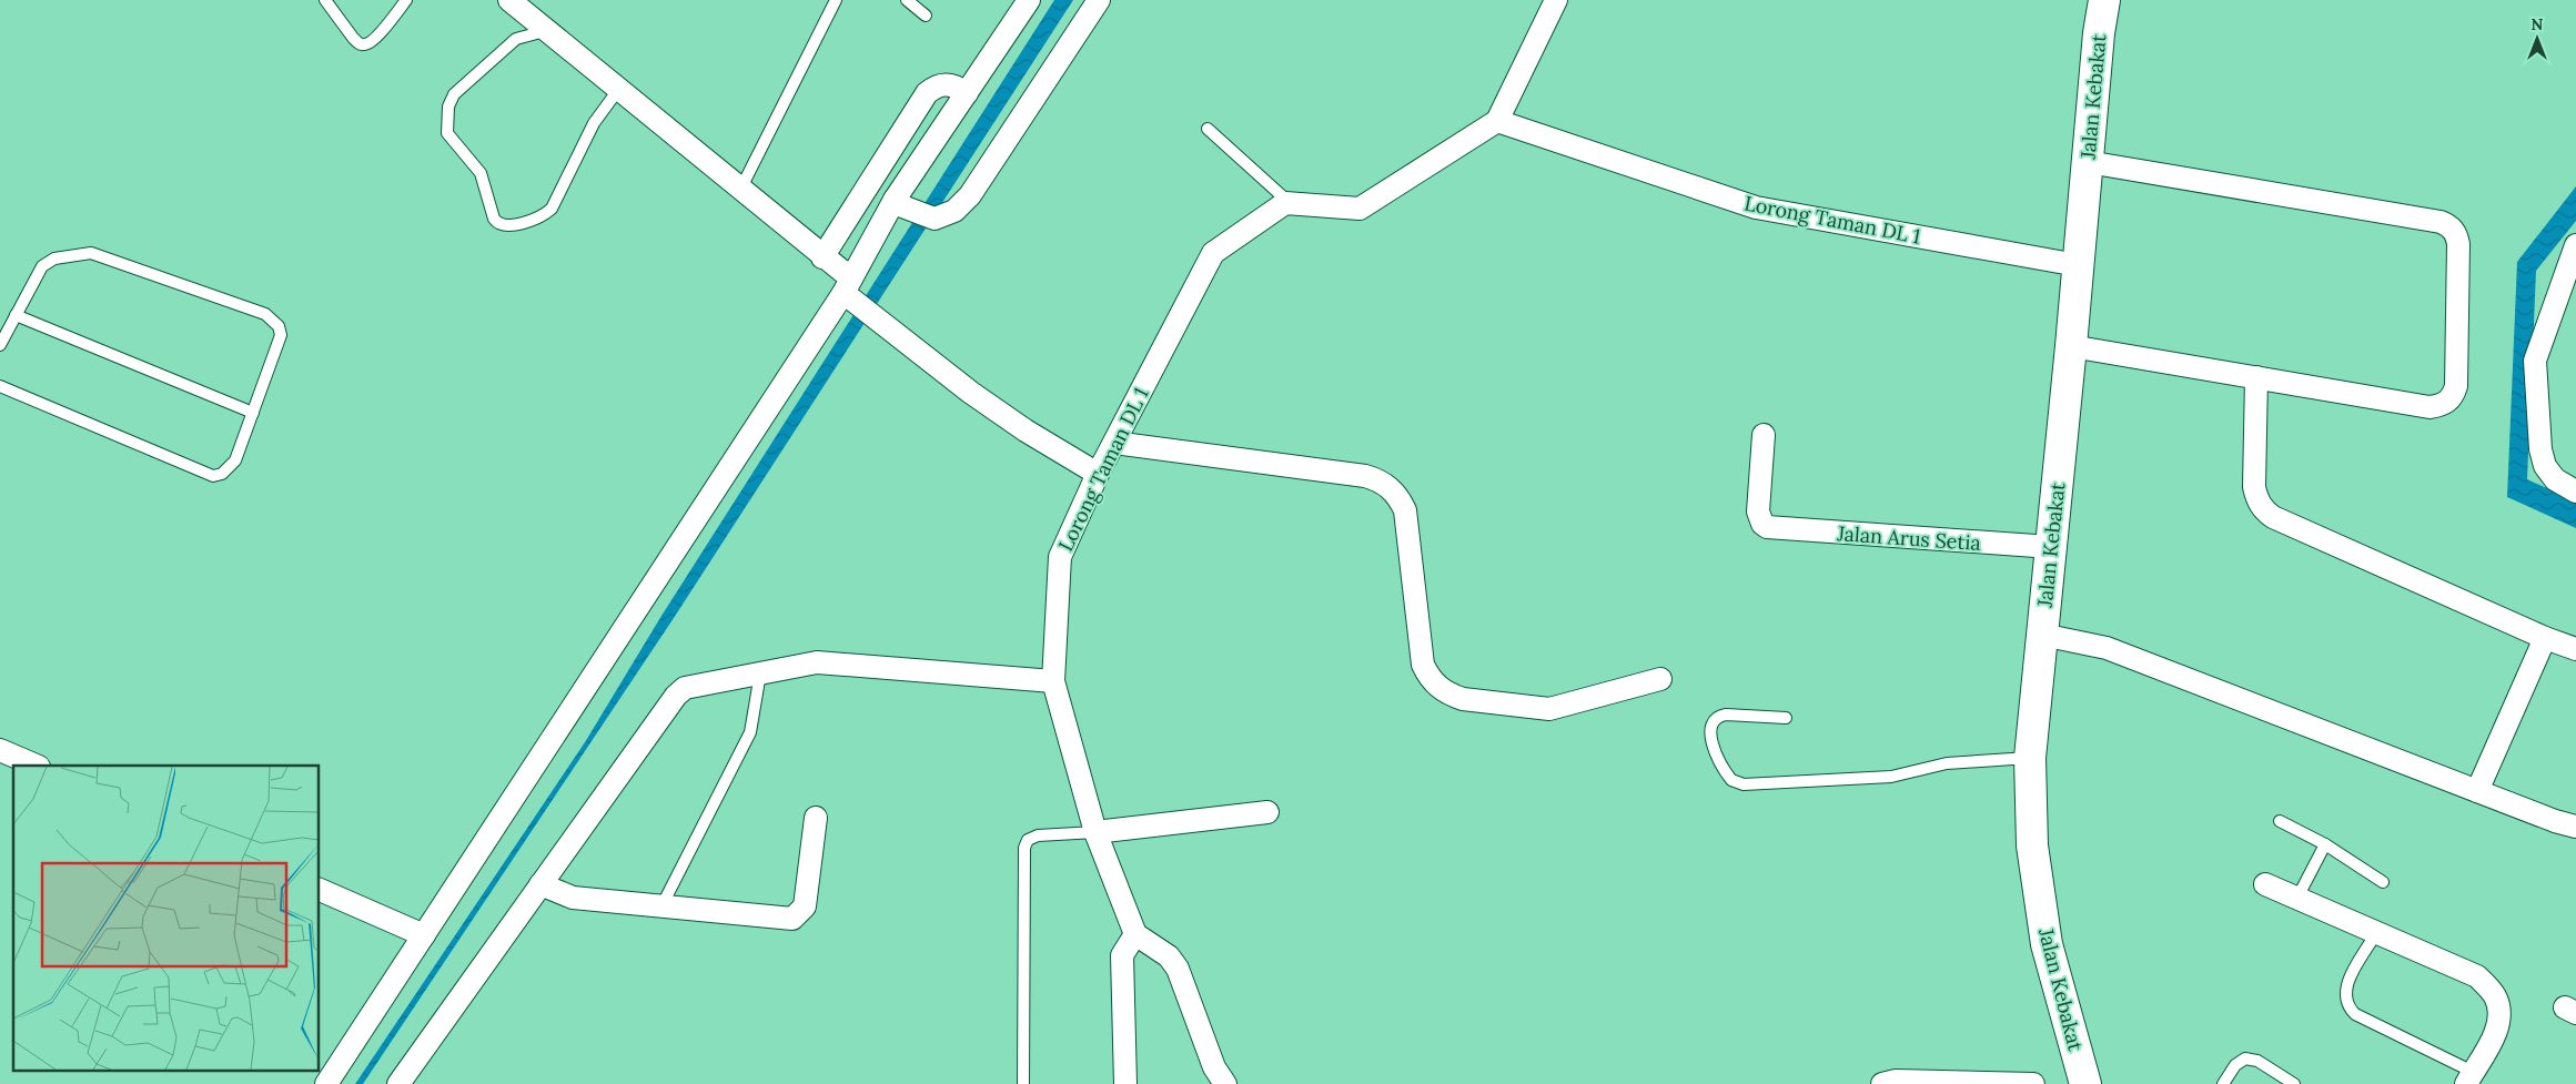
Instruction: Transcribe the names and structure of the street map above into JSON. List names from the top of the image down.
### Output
{
  "streets": {
    "street": ["Jalan Kebakat", "Lorong Taman DL 1", "Jalan Arus Setia"]
  },
  "crossings": [
    ["Jalan Kebakat", "Lorong Taman DL 1"],
    ["Jalan Kebakat", "Jalan Arus Setia"]
  ],
  "north": "top"
}
